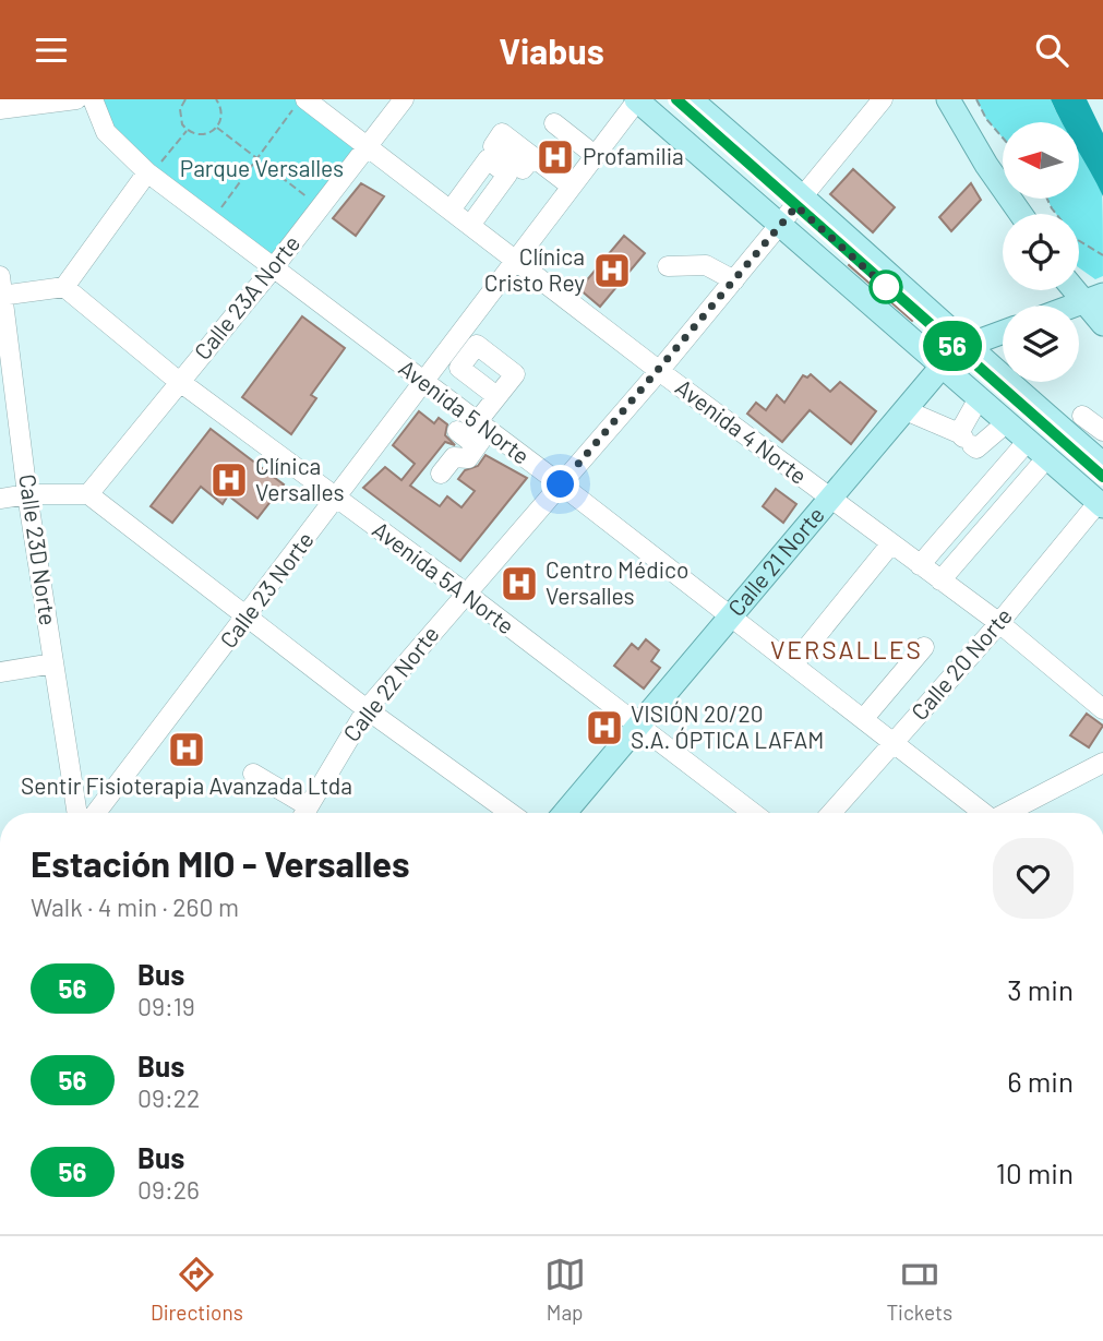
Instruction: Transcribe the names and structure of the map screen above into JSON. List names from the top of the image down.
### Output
{
  "streets": {
    "main road": ["Calle 21 Norte"],
    "street": [
      "Calle 23A Norte",
      "Avenida 5 Norte",
      "Avenida 4 Norte",
      "Calle 23D Norte",
      "Avenida 5A Norte",
      "Calle 23 Norte",
      "Calle 20 Norte",
      "Calle 22 Norte"
    ]
  },
  "crossings": [
    ["Calle 23A Norte", "Avenida 5 Norte"],
    ["Calle 23A Norte", "Avenida 4 Norte"],
    ["Calle 23A Norte", "Avenida 5A Norte"],
    ["Avenida 5 Norte", "Calle 21 Norte"],
    ["Avenida 5 Norte", "Calle 23 Norte"],
    ["Avenida 5 Norte", "Calle 20 Norte"],
    ["Avenida 5 Norte", "Calle 22 Norte"],
    ["Avenida 4 Norte", "Calle 21 Norte"],
    ["Avenida 4 Norte", "Calle 23 Norte"],
    ["Avenida 4 Norte", "Calle 20 Norte"],
    ["Avenida 4 Norte", "Calle 22 Norte"],
    ["Calle 21 Norte", "Avenida 5A Norte"],
    ["Avenida 5A Norte", "Calle 23 Norte"],
    ["Avenida 5A Norte", "Calle 22 Norte"]
  ],
  "districts": ["VERSALLES"],
  "parks": ["Parque Versalles"],
  "places": {
    "hospital": [
      "Profamilia",
      "Clínica Cristo Rey",
      "Clínica Versalles",
      "Centro Médico Versalles",
      "VISIÓN 20/20 S.A. ÓPTICA LAFAM",
      "Sentir Fisioterapia Avanzada Ltda"
    ]
  },
  "lines": ["bus line 56"],
  "north": "left",
  "page": {
    "header": "Viabus",
    "on_map": "56",
    "heading": ["Estación MIO - Versalles", "Walk · 4 min · 260 m"],
    "list": [
      {
        "mark": "56",
        "name": "Bus",
        "note": "09:19",
        "value": "3 min"
      },
      {
        "mark": "56",
        "name": "Bus",
        "note": "09:22",
        "value": "6 min"
      },
      {
        "mark": "56",
        "name": "Bus",
        "note": "09:26",
        "value": "10 min"
      }
    ],
    "tabs": ["Directions", "Map", "Tickets"]
  }
}
